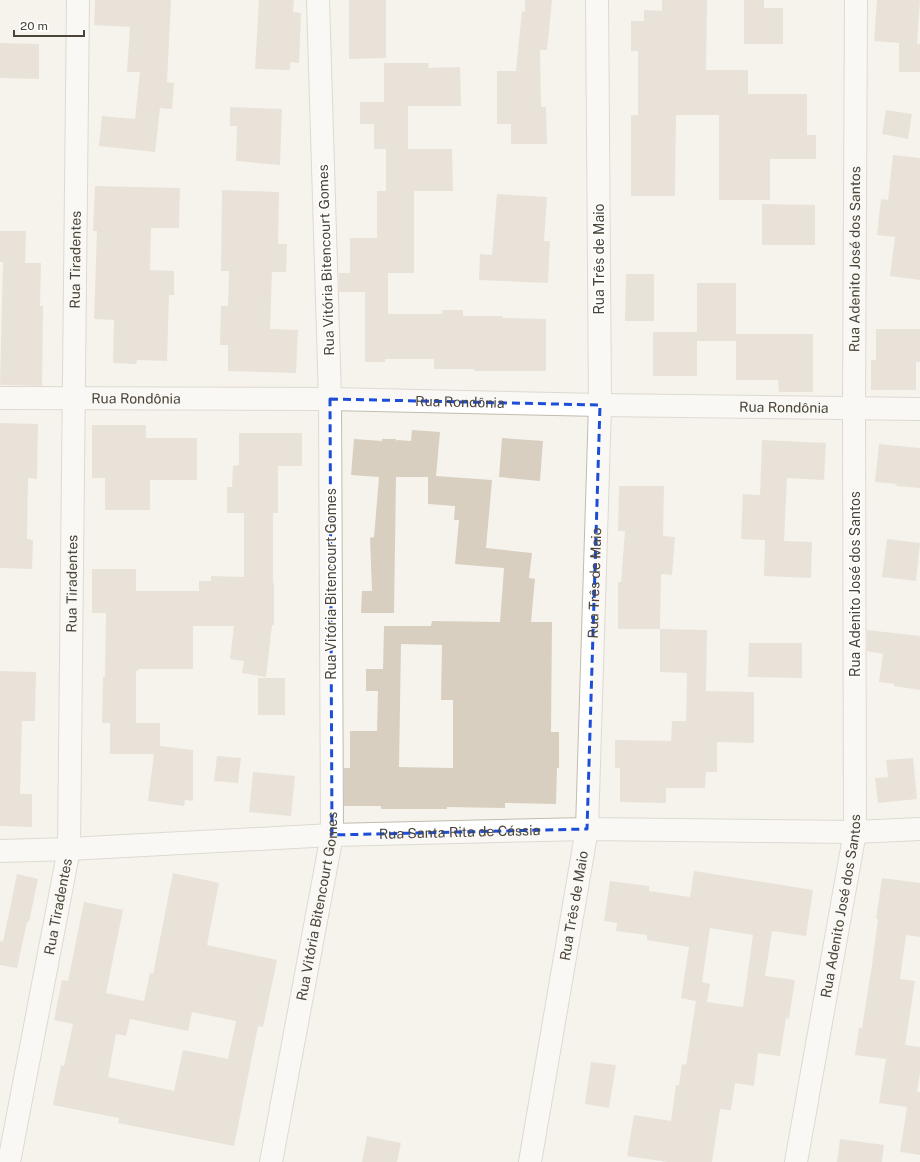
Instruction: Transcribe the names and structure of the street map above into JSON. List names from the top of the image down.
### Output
{
  "streets": {
    "street": [
      "Rua Três de Maio",
      "Rua Tiradentes",
      "Rua Vitória Bitencourt Gomes",
      "Rua Adenito José dos Santos",
      "Rua Rondônia",
      "Rua Santa Rita de Cássia"
    ]
  },
  "crossings": [
    ["Rua Três de Maio", "Rua Rondônia"],
    ["Rua Três de Maio", "Rua Santa Rita de Cássia"],
    ["Rua Tiradentes", "Rua Rondônia"],
    ["Rua Tiradentes", "Rua Santa Rita de Cássia"],
    ["Rua Vitória Bitencourt Gomes", "Rua Rondônia"],
    ["Rua Vitória Bitencourt Gomes", "Rua Santa Rita de Cássia"],
    ["Rua Adenito José dos Santos", "Rua Rondônia"],
    ["Rua Adenito José dos Santos", "Rua Santa Rita de Cássia"]
  ],
  "scale_bar": "20 m"
}
